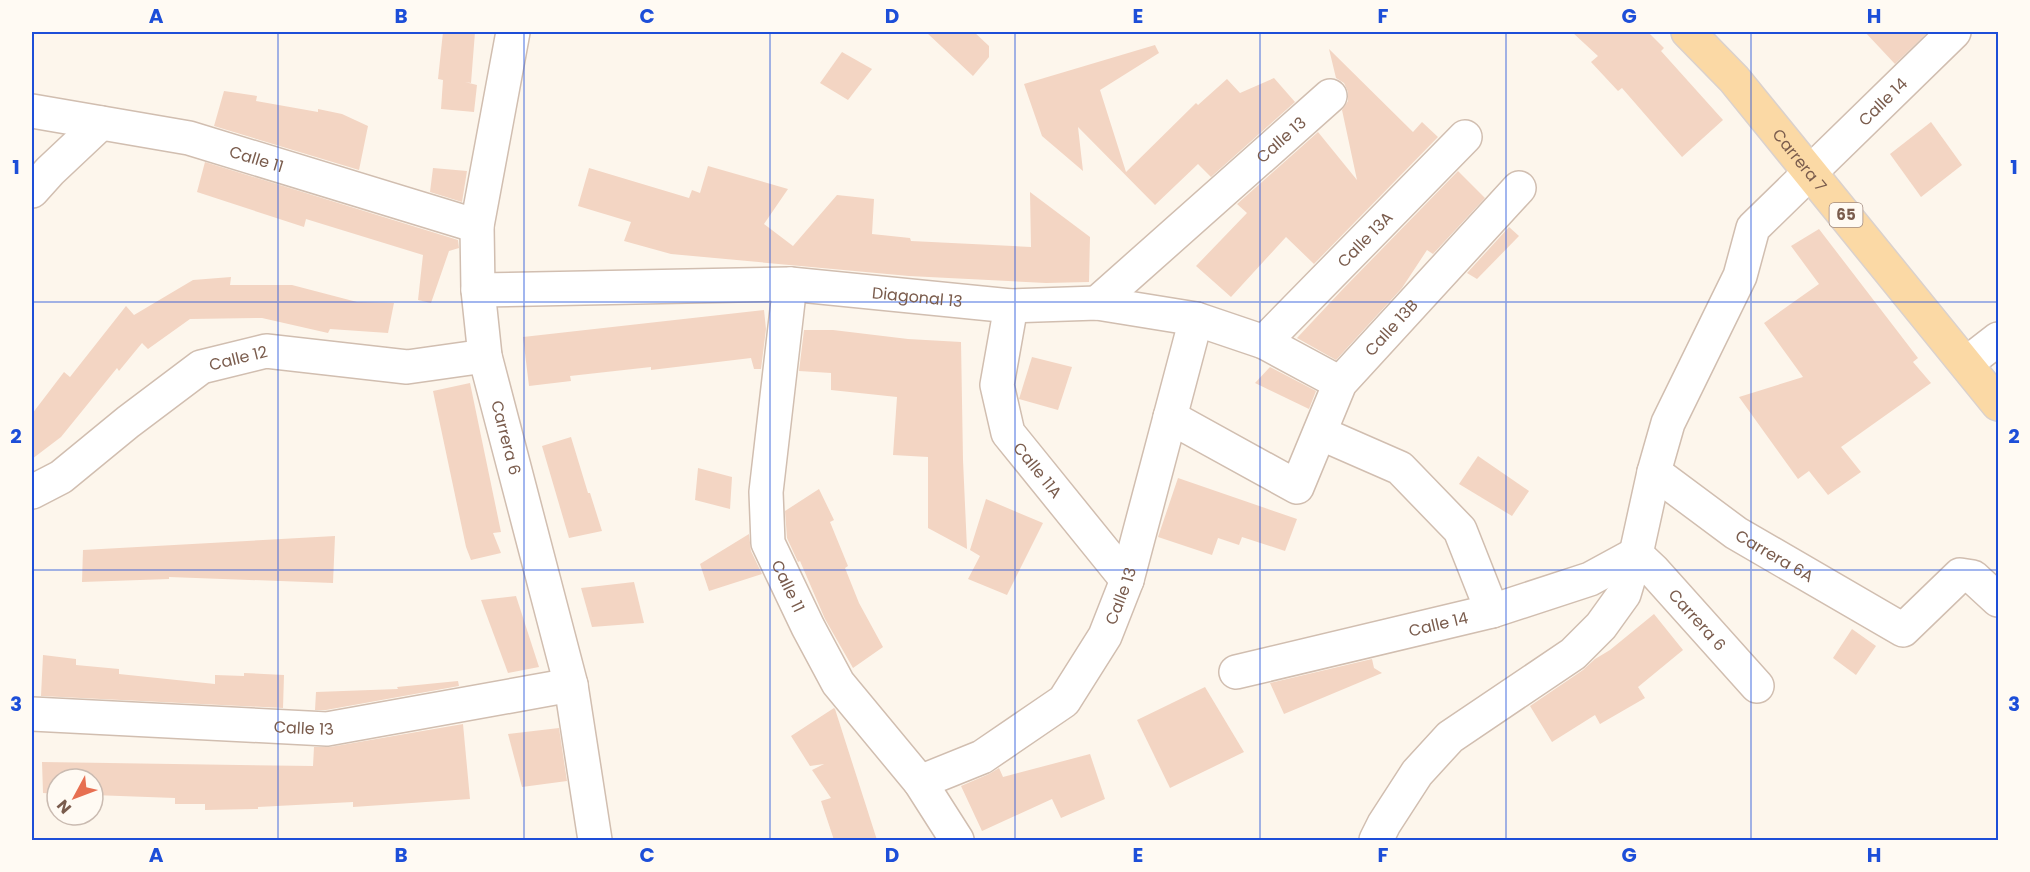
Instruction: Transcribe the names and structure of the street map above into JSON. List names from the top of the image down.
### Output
{
  "streets": {
    "main road": ["Carrera 7", "65"],
    "street": [
      "Calle 14",
      "Calle 13",
      "Calle 11",
      "Calle 13A",
      "Diagonal 13",
      "Calle 13B",
      "Calle 12",
      "Carrera 6",
      "Calle 11A",
      "Carrera 6A"
    ]
  },
  "crossings": [
    ["Calle 14", "Carrera 7"],
    ["Calle 14", "Carrera 6"],
    ["Calle 14", "Carrera 6A"],
    ["Calle 13", "Calle 11"],
    ["Calle 13", "Diagonal 13"],
    ["Calle 13", "Calle 13B"],
    ["Calle 13", "Carrera 6"],
    ["Calle 13", "Calle 11A"],
    ["Calle 11", "Diagonal 13"],
    ["Calle 11", "Carrera 6"],
    ["Calle 13A", "Diagonal 13"],
    ["Diagonal 13", "Calle 13B"],
    ["Diagonal 13", "Carrera 6"],
    ["Diagonal 13", "Calle 11A"],
    ["Calle 12", "Carrera 6"]
  ],
  "north": "bottom left",
  "grid": {
    "columns": [
      "A",
      "B",
      "C",
      "D",
      "E",
      "F",
      "G",
      "H"
    ],
    "rows": ["1", "2", "3"]
  }
}
